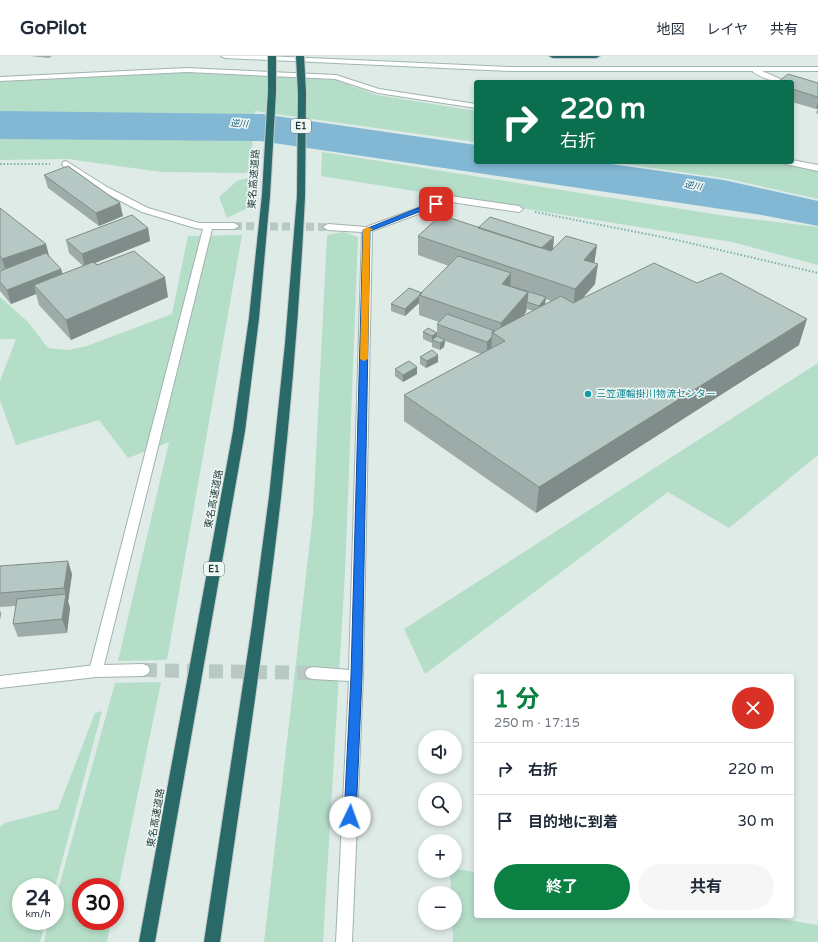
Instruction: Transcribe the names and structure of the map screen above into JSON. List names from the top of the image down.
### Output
{
  "streets": {
    "highway": ["E1", "東名高速道路"]
  },
  "water": ["逆川"],
  "places": ["三笠運輸掛川物流センター"],
  "page": {
    "header": "GoPilot",
    "nav": ["地図", "レイヤ", "共有"],
    "turn": ["220 m", "右折"],
    "heading": ["1 分", "250 m · 17:15"],
    "map_buttons": ["+", "−"],
    "list": [
      {
        "name": "右折",
        "value": "220 m"
      },
      {
        "name": "目的地に到着",
        "value": "30 m"
      }
    ],
    "buttons": ["終了", "共有"],
    "speed": "24 km/h",
    "limit": "30"
  }
}
